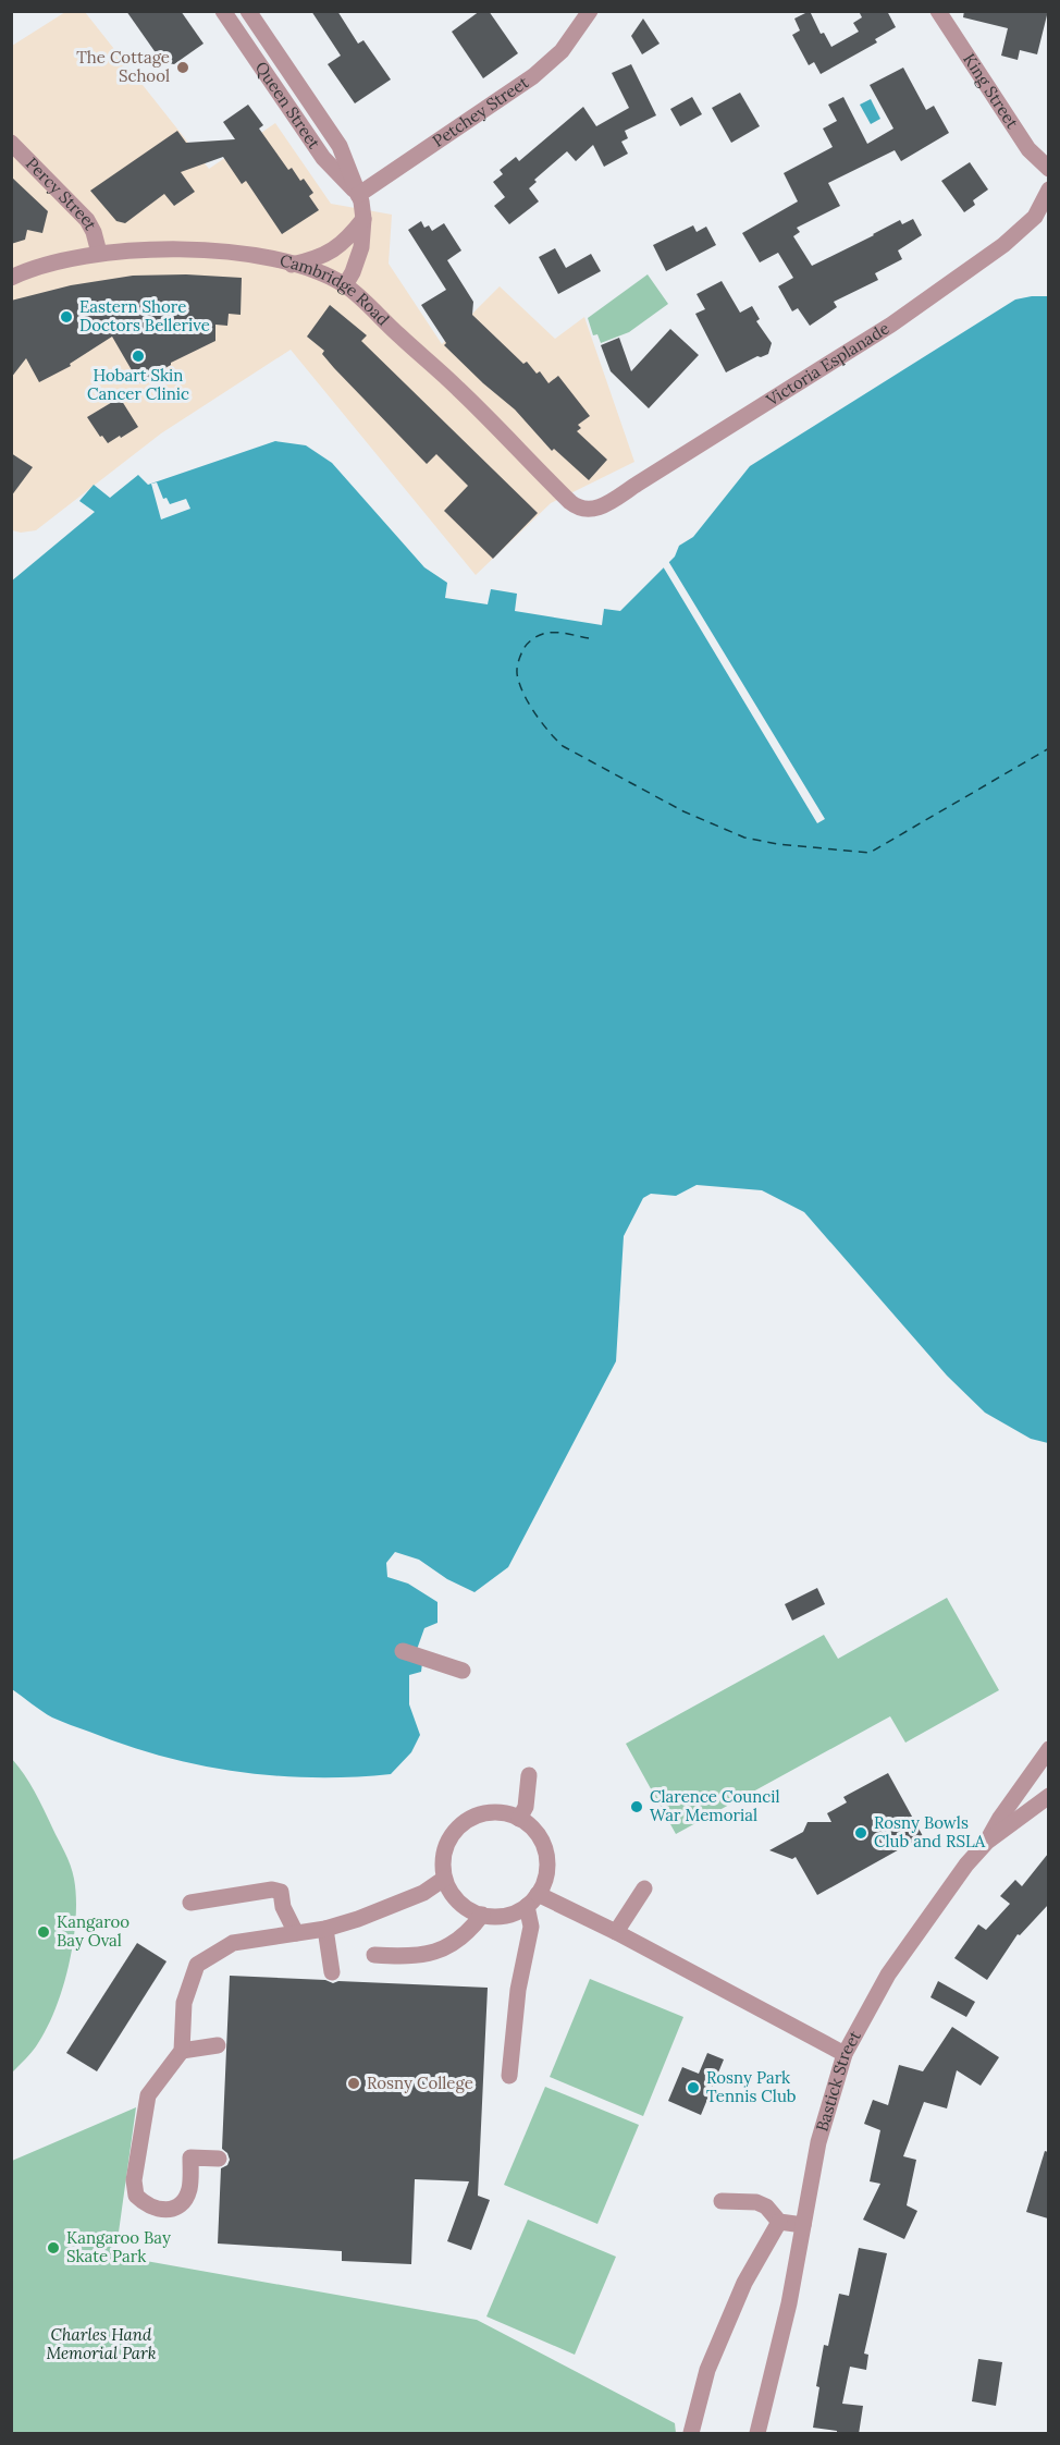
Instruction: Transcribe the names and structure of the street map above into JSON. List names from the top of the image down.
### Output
{
  "streets": {
    "street": [
      "King Street",
      "Queen Street",
      "Petchey Street",
      "Percy Street",
      "Cambridge Road",
      "Victoria Esplanade",
      "Bastick Street"
    ]
  },
  "crossings": [
    ["Queen Street", "Petchey Street"],
    ["Queen Street", "Cambridge Road"],
    ["Percy Street", "Cambridge Road"],
    ["Cambridge Road", "Victoria Esplanade"]
  ],
  "parks": ["Charles Hand Memorial Park"],
  "places": [
    "The Cottage School",
    "Eastern Shore Doctors Bellerive",
    "Hobart Skin Cancer Clinic",
    "Clarence Council War Memorial",
    "Rosny Bowls Club and RSLA",
    "Kangaroo Bay Oval",
    "Rosny College",
    "Rosny Park Tennis Club",
    "Kangaroo Bay Skate Park"
  ]
}
